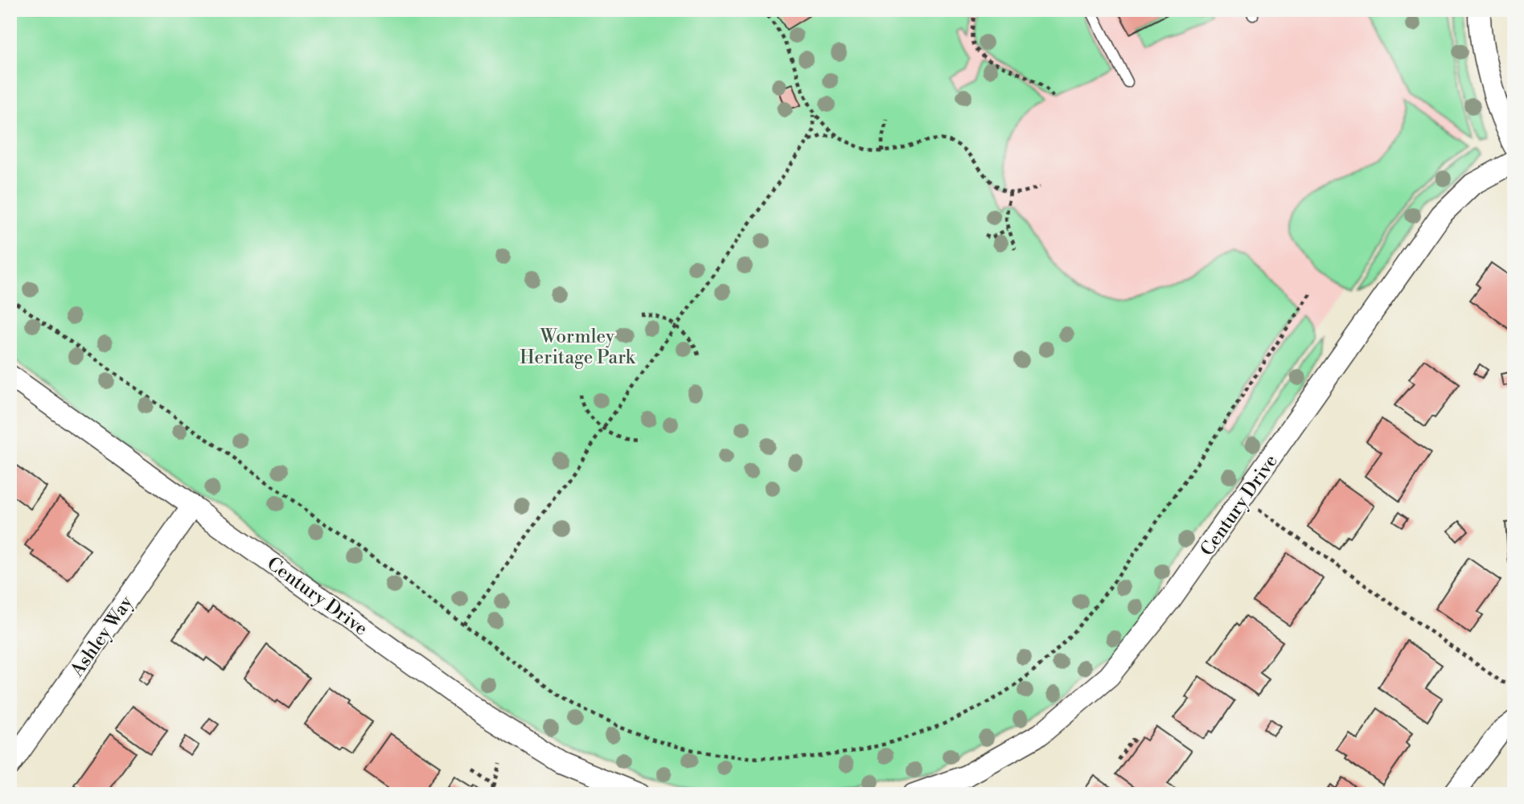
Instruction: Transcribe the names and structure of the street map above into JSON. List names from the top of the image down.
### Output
{
  "streets": {
    "street": ["Century Drive", "Ashley Way"]
  },
  "crossings": [
    ["Century Drive", "Ashley Way"]
  ],
  "parks": ["Wormley Heritage Park"]
}
